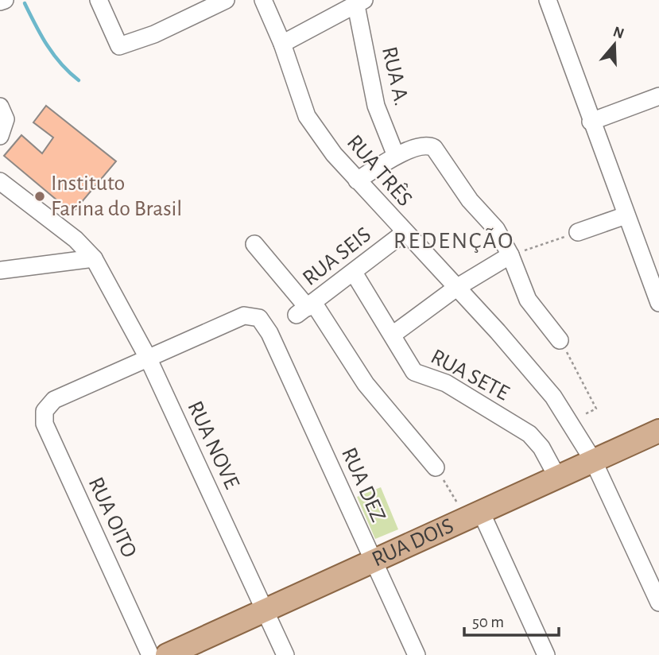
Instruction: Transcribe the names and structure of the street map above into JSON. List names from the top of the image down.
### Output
{
  "streets": {
    "main road": ["RUA DOIS"],
    "street": [
      "RUA A.",
      "RUA TRÊS",
      "RUA SEIS",
      "RUA SETE",
      "RUA NOVE",
      "RUA DEZ",
      "RUA OITO"
    ]
  },
  "crossings": [
    ["RUA TRÊS", "RUA SEIS"],
    ["RUA TRÊS", "RUA DOIS"],
    ["RUA SEIS", "RUA SETE"],
    ["RUA SETE", "RUA DOIS"],
    ["RUA NOVE", "RUA DEZ"],
    ["RUA NOVE", "RUA OITO"],
    ["RUA NOVE", "RUA DOIS"],
    ["RUA DEZ", "RUA OITO"],
    ["RUA DEZ", "RUA DOIS"]
  ],
  "districts": ["REDENÇÃO"],
  "places": ["Instituto Farina do Brasil"],
  "scale_bar": "50 m",
  "north": "top"
}
